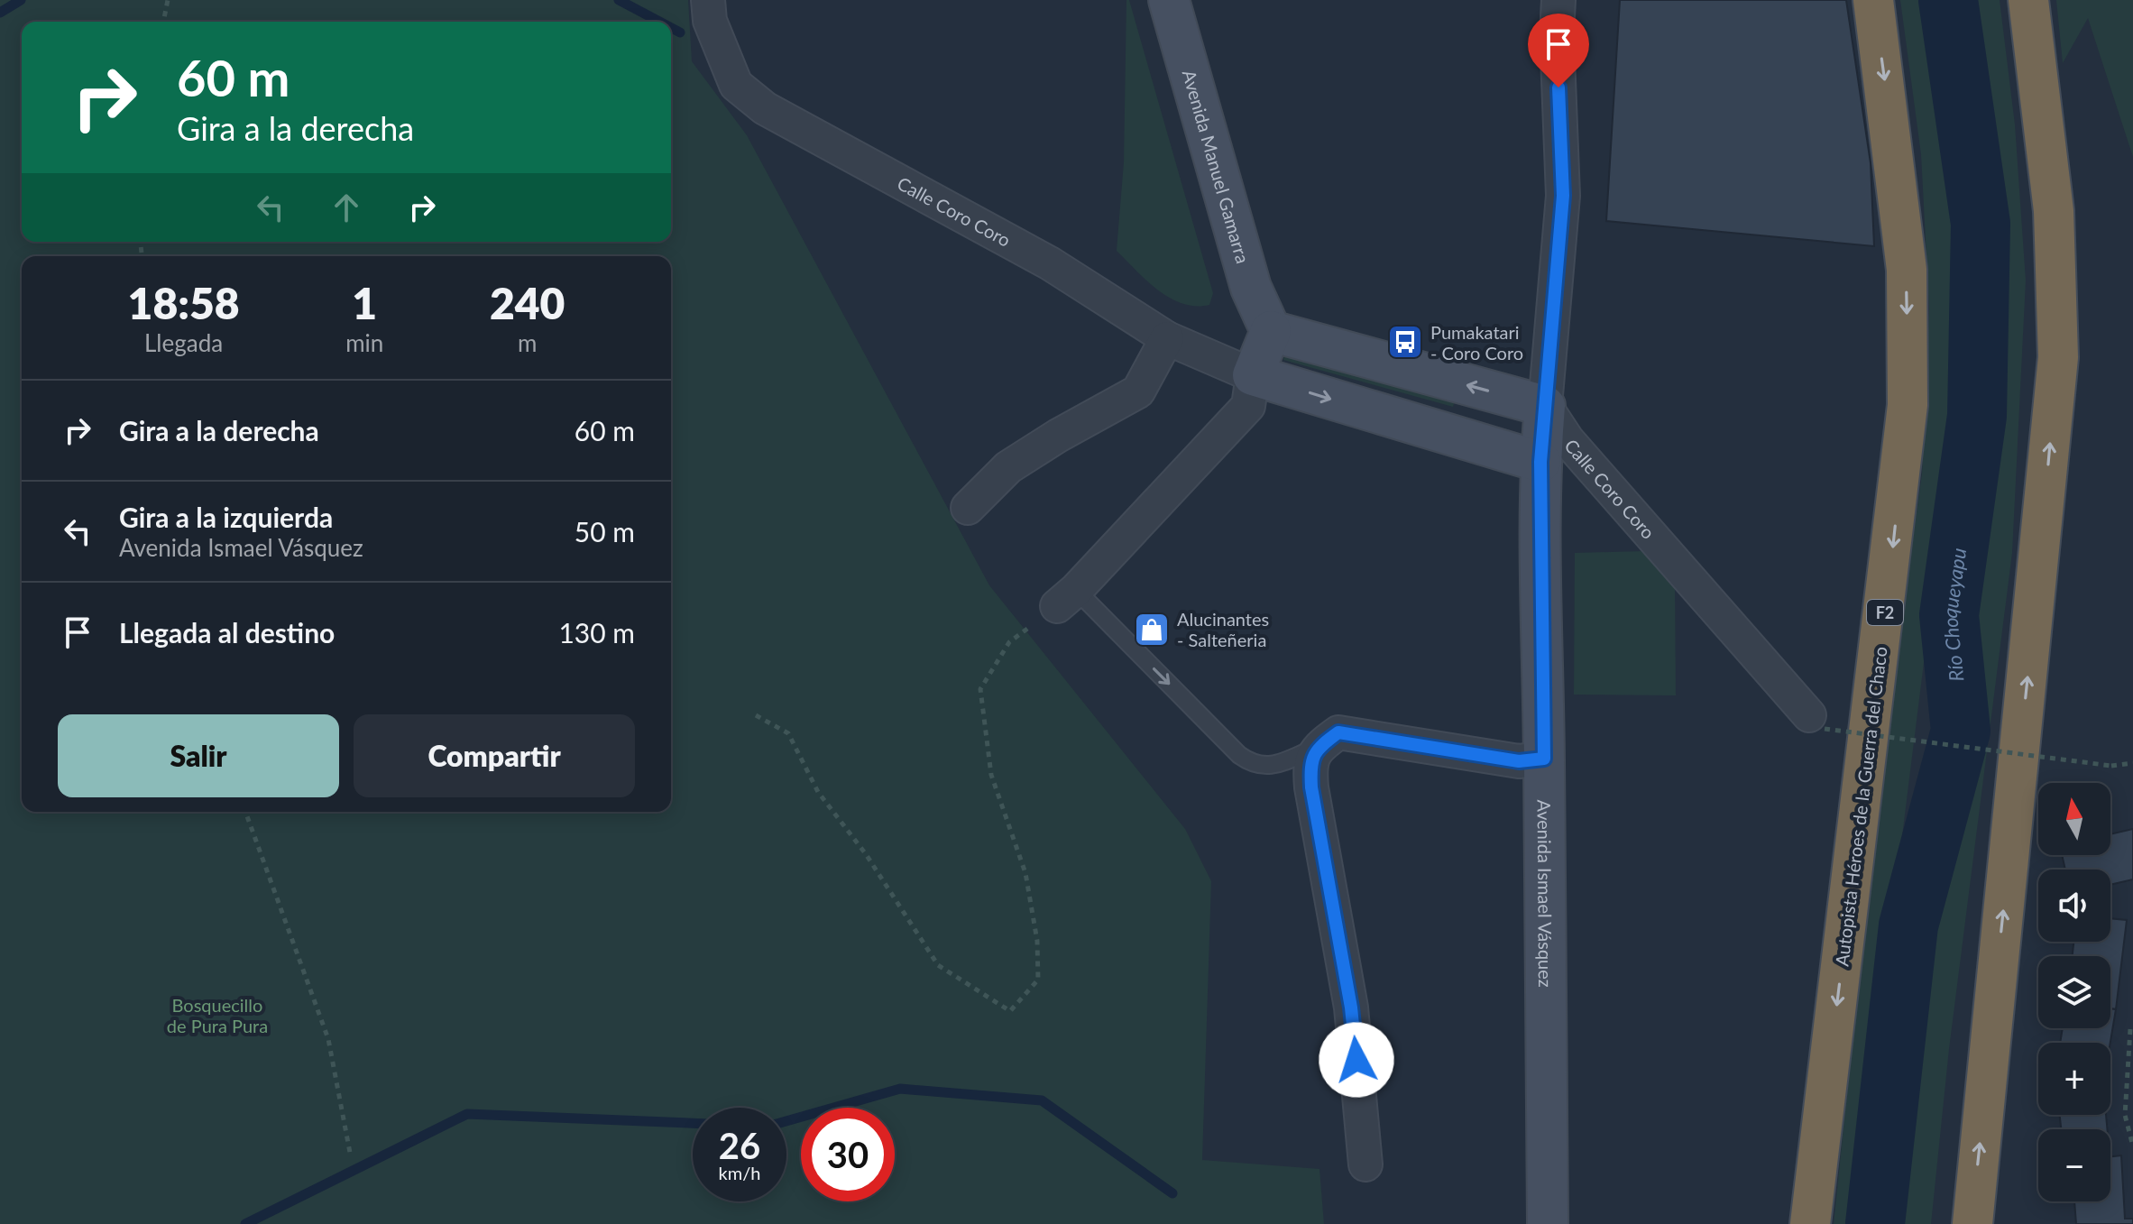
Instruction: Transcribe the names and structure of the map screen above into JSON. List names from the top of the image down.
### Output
{
  "streets": {
    "highway": ["F2", "Autopista Héroes de la Guerra del Chaco"],
    "main road": ["Avenida Manuel Gamarra", "Calle Coro Coro", "Avenida Ismael Vásquez"]
  },
  "crossings": [
    ["Calle Coro Coro", "Avenida Ismael Vásquez"]
  ],
  "water": ["Río Choqueyapu"],
  "parks": ["Bosquecillo de Pura Pura"],
  "places": {
    "bus stop": ["Pumakatari - Coro Coro"],
    "shop": ["Alucinantes - Salteñeria"]
  },
  "north": "top",
  "page": {
    "turn": ["60 m", "Gira a la derecha"],
    "eta": [
      "18:58",
      "Llegada",
      "1",
      "min",
      "240",
      "m"
    ],
    "list": [
      {
        "name": "Gira a la derecha",
        "value": "60 m"
      },
      {
        "name": "Gira a la izquierda",
        "note": "Avenida Ismael Vásquez",
        "value": "50 m"
      },
      {
        "name": "Llegada al destino",
        "value": "130 m"
      }
    ],
    "buttons": ["Salir", "Compartir"],
    "map_buttons": ["+", "−"],
    "speed": "26 km/h",
    "limit": "30"
  }
}
